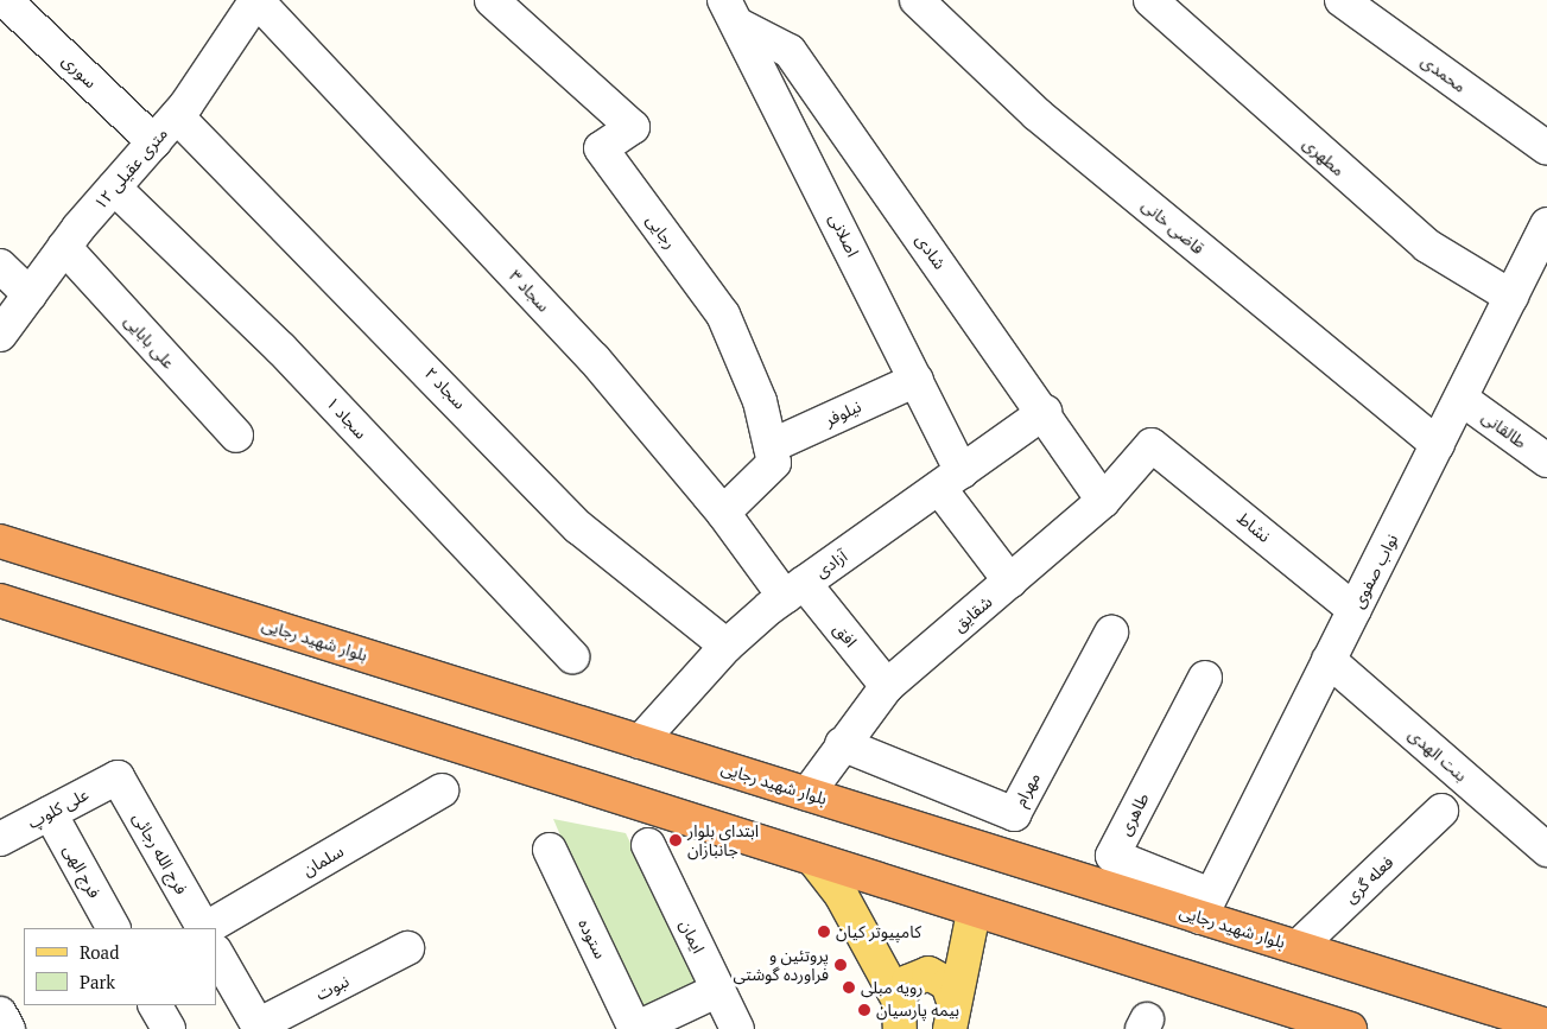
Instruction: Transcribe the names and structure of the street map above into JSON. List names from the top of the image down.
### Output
{
  "streets": {
    "highway": ["بلوار شهید رجایی"],
    "street": [
      "سوری",
      "محمدی",
      "مطهری",
      "۱۲ متری عقیلی",
      "قاضی خانی",
      "رجایی",
      "اصلانی",
      "شادی",
      "سجاد ۳",
      "علی بابایی",
      "سجاد ۲",
      "نیلوفر",
      "سجاد ۱",
      "طالقانی",
      "نشاط",
      "آزادی",
      "نواب صفوی",
      "شقایق",
      "افق",
      "بنت الهدی",
      "مهرام",
      "علی کلوپ",
      "طاهری",
      "فرج الله رجائی",
      "سلمان",
      "فرج الهی",
      "فعله گری",
      "ایمان",
      "ستوده",
      "نبوت"
    ]
  },
  "crossings": [
    ["سوری", "۱۲ متری عقیلی"],
    ["مطهری", "نواب صفوی"],
    ["۱۲ متری عقیلی", "سجاد ۳"],
    ["۱۲ متری عقیلی", "علی بابایی"],
    ["۱۲ متری عقیلی", "سجاد ۲"],
    ["۱۲ متری عقیلی", "سجاد ۱"],
    ["قاضی خانی", "نواب صفوی"],
    ["رجایی", "سجاد ۳"],
    ["رجایی", "نیلوفر"],
    ["اصلانی", "شادی"],
    ["اصلانی", "نیلوفر"],
    ["اصلانی", "آزادی"],
    ["اصلانی", "شقایق"],
    ["شادی", "آزادی"],
    ["شادی", "شقایق"],
    ["سجاد ۳", "آزادی"],
    ["سجاد ۳", "افق"],
    ["سجاد ۲", "آزادی"],
    ["طالقانی", "نواب صفوی"],
    ["نشاط", "نواب صفوی"],
    ["نشاط", "شقایق"],
    ["آزادی", "افق"],
    ["آزادی", "بلوار شهید رجایی"],
    ["نواب صفوی", "بلوار شهید رجایی"],
    ["نواب صفوی", "بنت الهدی"],
    ["نواب صفوی", "طاهری"],
    ["شقایق", "افق"],
    ["شقایق", "بلوار شهید رجایی"],
    ["شقایق", "مهرام"],
    ["بلوار شهید رجایی", "طاهری"],
    ["بلوار شهید رجایی", "فعله گری"],
    ["علی کلوپ", "فرج الله رجائی"],
    ["علی کلوپ", "فرج الهی"]
  ],
  "places": [
    "ابتدای بلوار جانبازان",
    "کامپیوتر کیان",
    "پروتئین و فراورده گوشتی",
    "رویه مبلی",
    "بیمه پارسیان"
  ],
  "legend": ["Road", "Park"]
}
